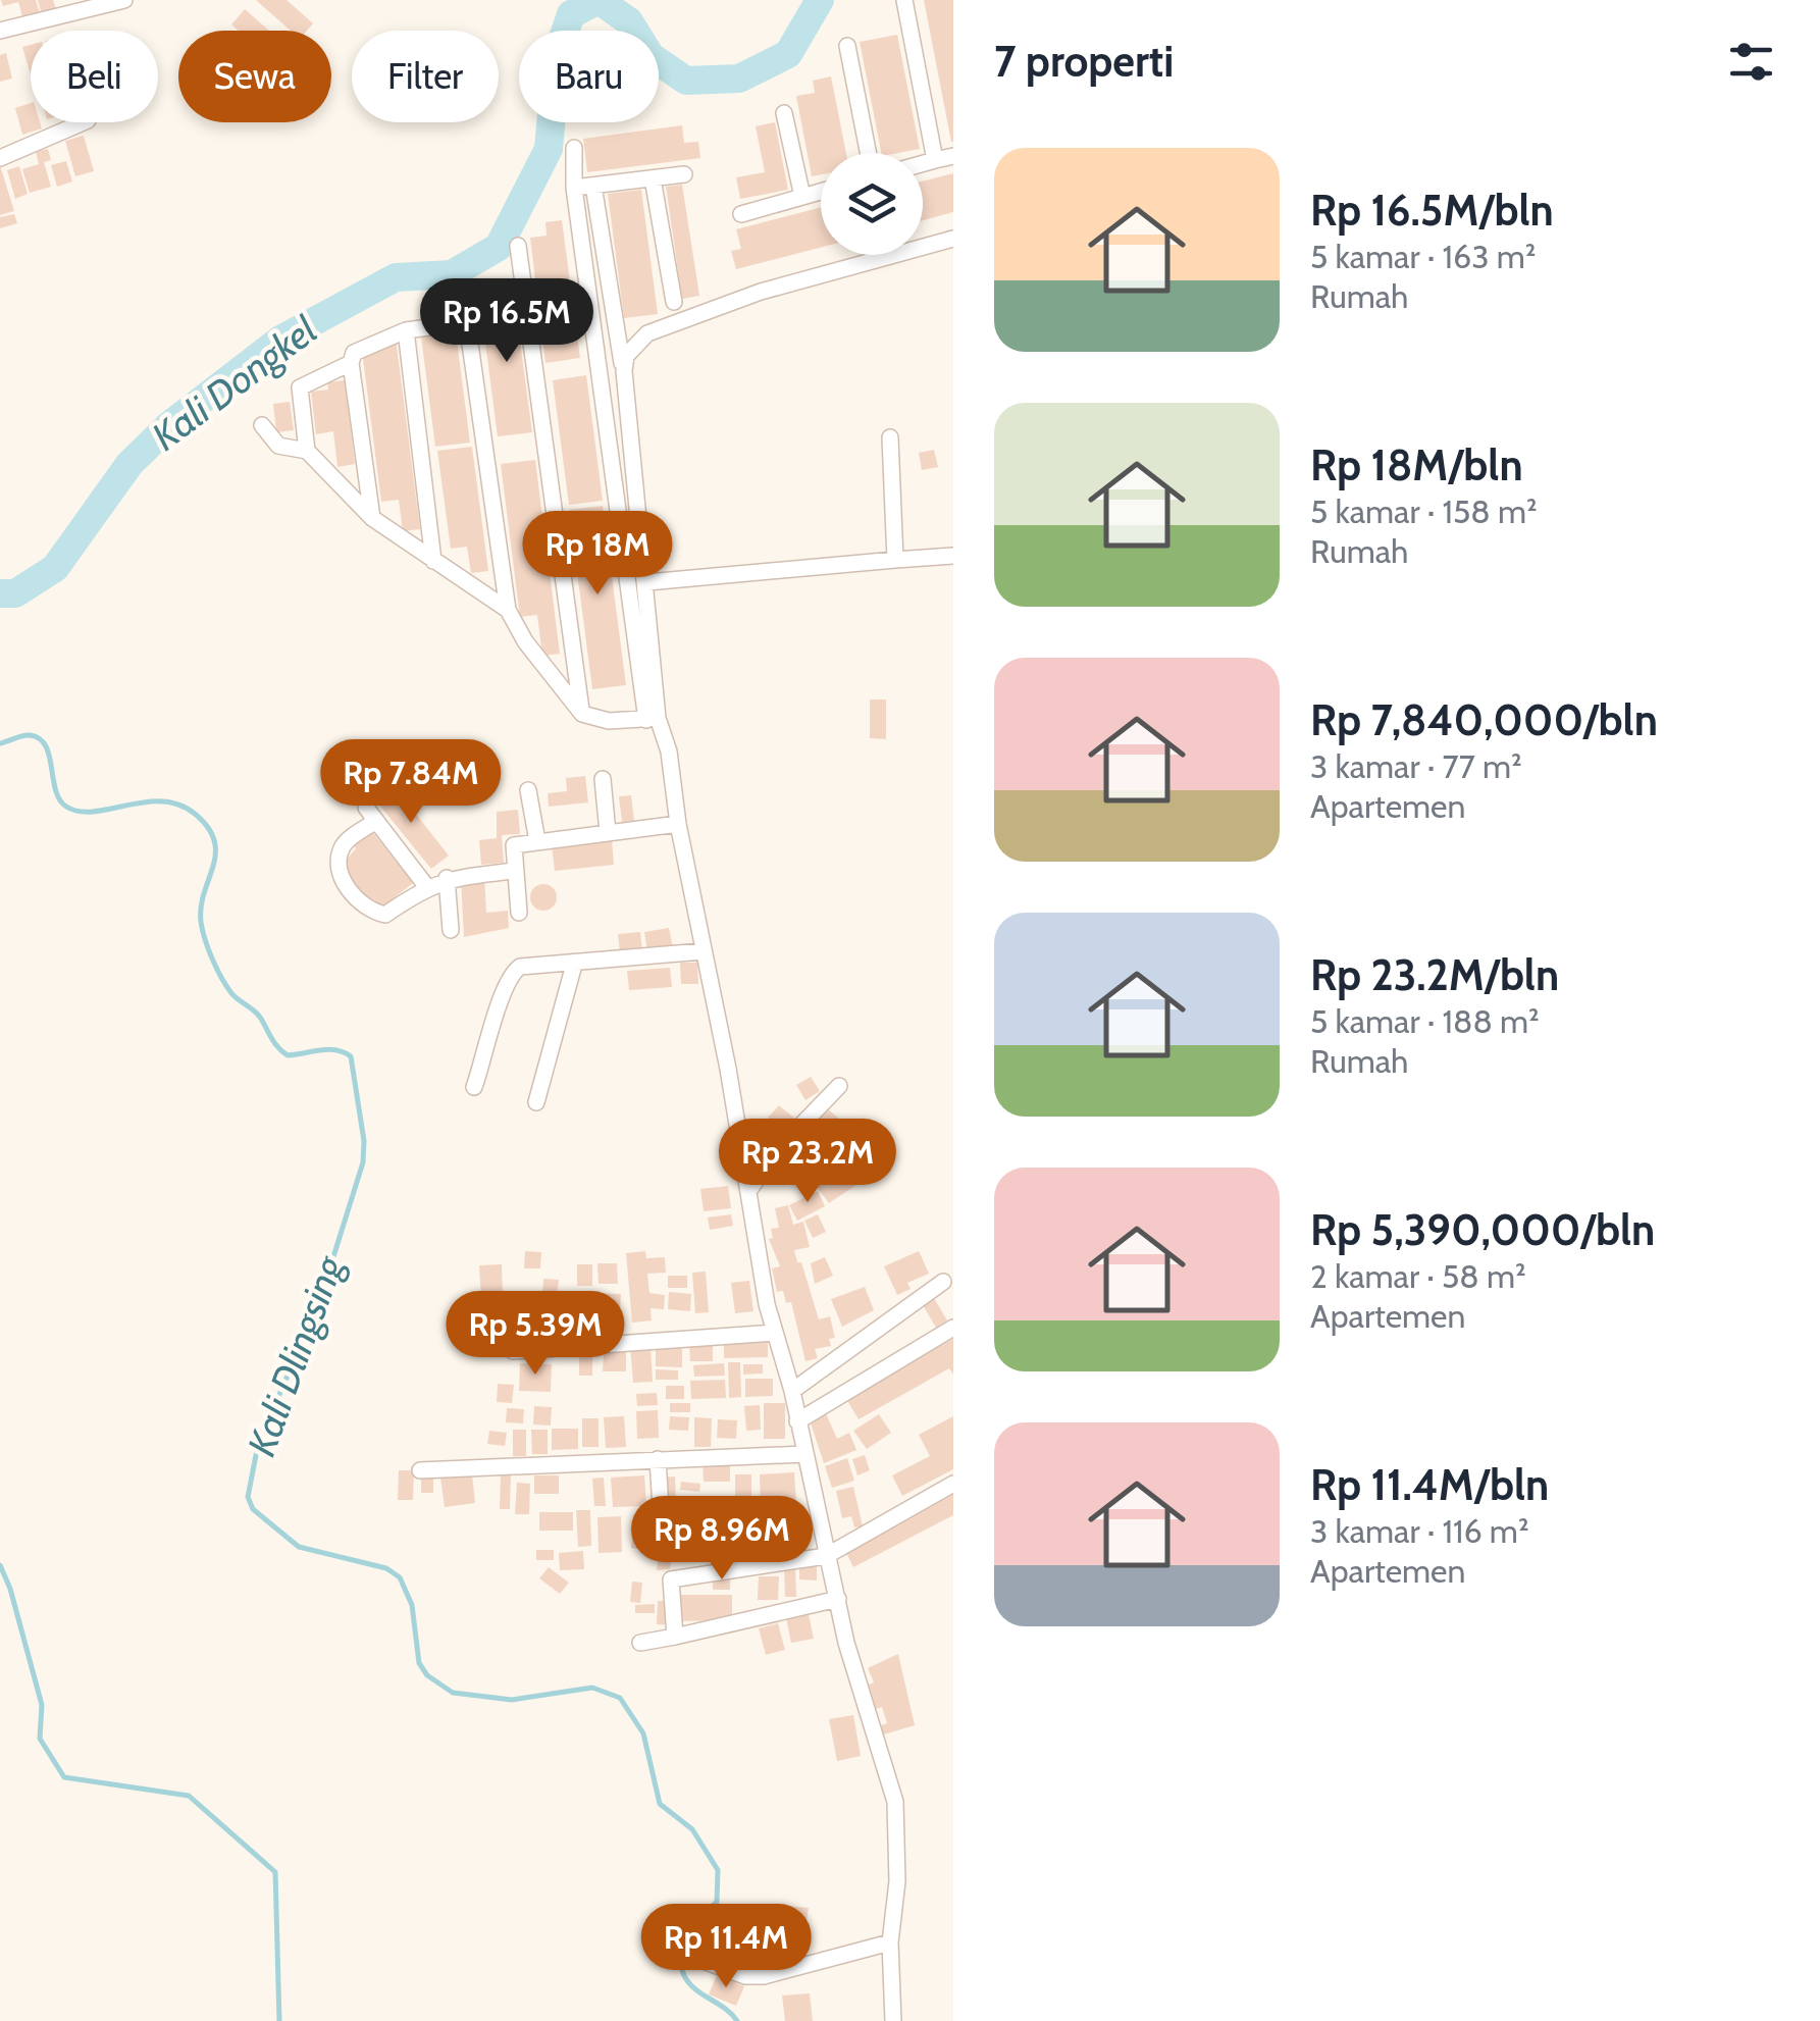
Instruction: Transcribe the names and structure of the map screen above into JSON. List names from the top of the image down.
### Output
{
  "water": ["Kali Dongkel", "Kali Dlingsing"],
  "page": {
    "heading": "7 properti",
    "chip": [
      "Beli",
      "Sewa",
      "Filter",
      "Baru"
    ],
    "list": [
      {
        "name": "Rp 16.5M/bln",
        "note": "5 kamar · 163 m² · Rumah"
      },
      {
        "name": "Rp 18M/bln",
        "note": "5 kamar · 158 m² · Rumah"
      },
      {
        "name": "Rp 7,840,000/bln",
        "note": "3 kamar · 77 m² · Apartemen"
      },
      {
        "name": "Rp 23.2M/bln",
        "note": "5 kamar · 188 m² · Rumah"
      },
      {
        "name": "Rp 5,390,000/bln",
        "note": "2 kamar · 58 m² · Apartemen"
      },
      {
        "name": "Rp 11.4M/bln",
        "note": "3 kamar · 116 m² · Apartemen"
      }
    ],
    "price": [
      "Rp 16.5M",
      "Rp 18M",
      "Rp 7.84M",
      "Rp 23.2M",
      "Rp 5.39M",
      "Rp 8.96M",
      "Rp 11.4M"
    ]
  }
}
